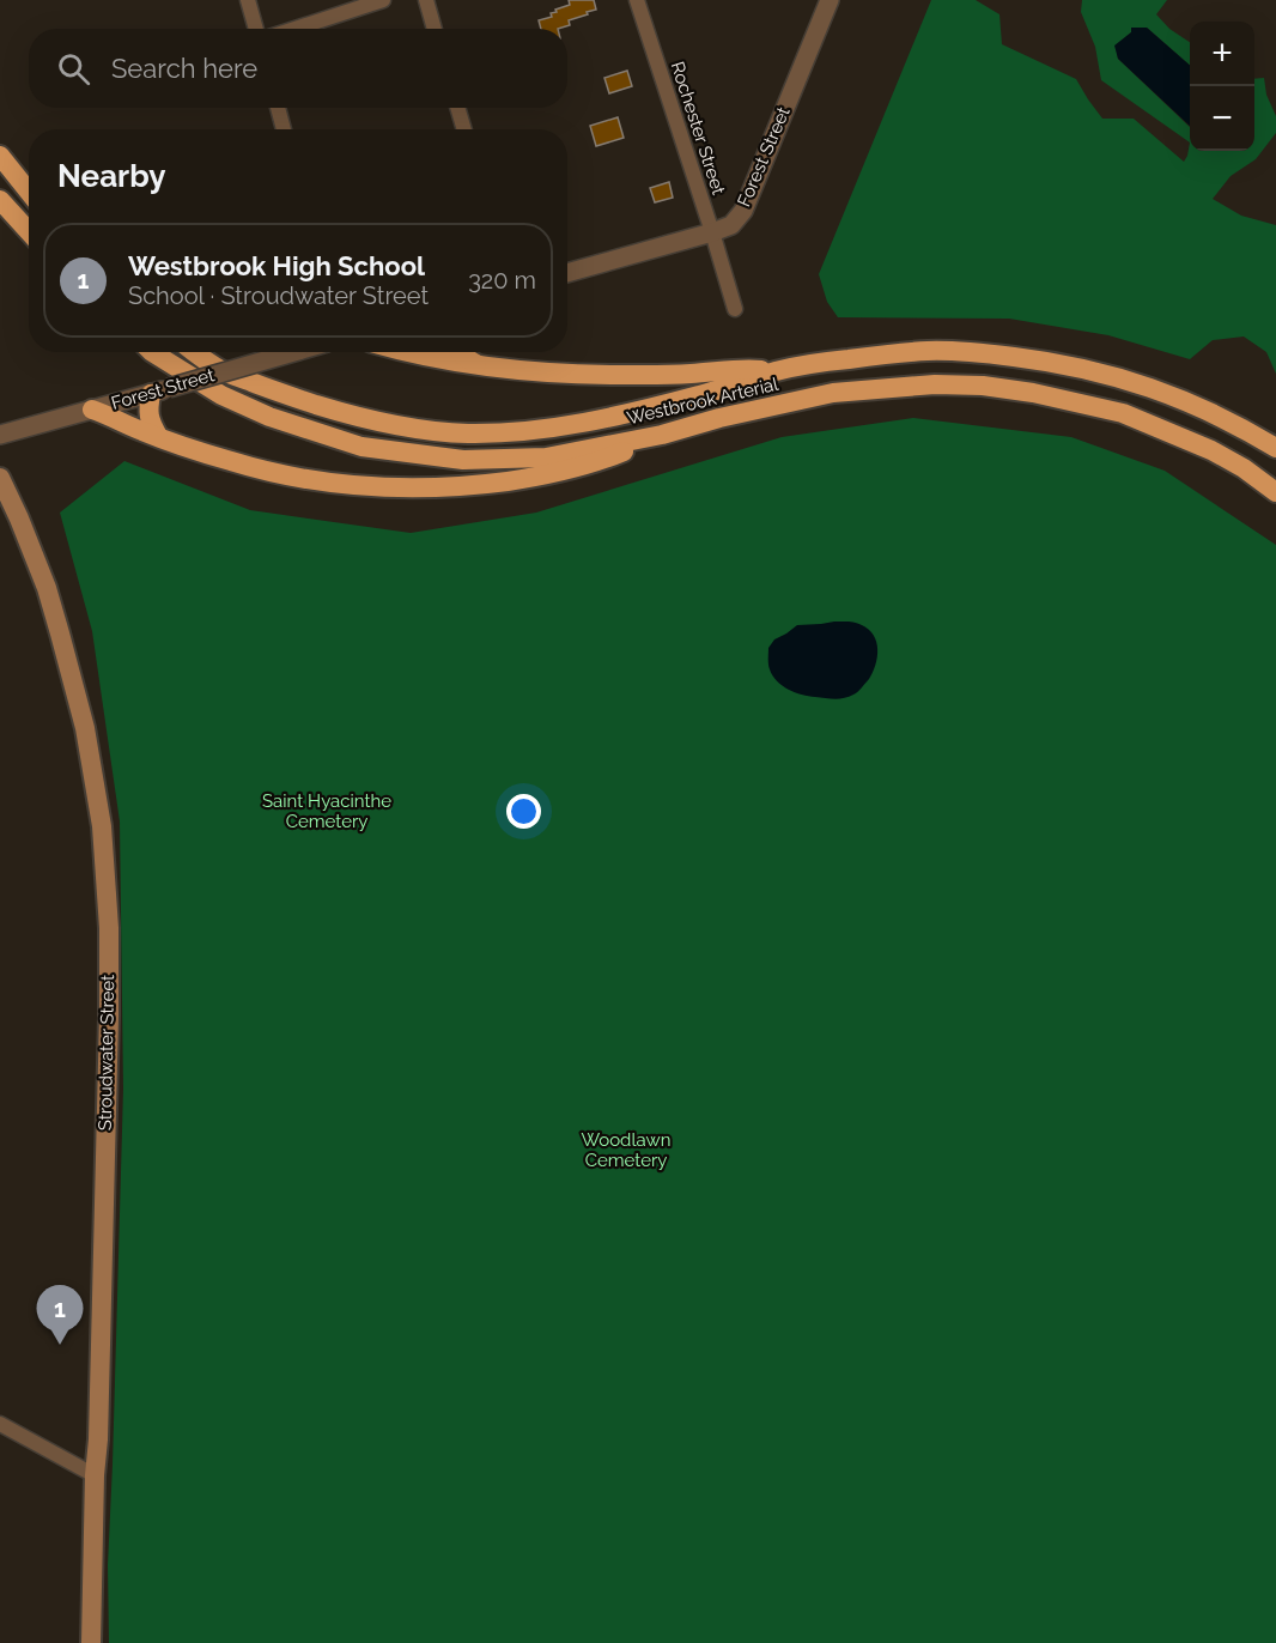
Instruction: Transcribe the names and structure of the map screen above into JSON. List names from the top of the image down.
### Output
{
  "streets": {
    "highway": ["Westbrook Arterial"],
    "main road": ["Stroudwater Street"],
    "street": ["Rochester Street", "Forest Street"]
  },
  "crossings": [
    ["Rochester Street", "Forest Street"]
  ],
  "parks": ["Saint Hyacinthe Cemetery", "Woodlawn Cemetery"],
  "page": {
    "map_buttons": ["+", "−"],
    "search": "Search here",
    "heading": "Nearby",
    "list": [
      {
        "mark": "1",
        "name": "Westbrook High School",
        "note": "School · Stroudwater Street",
        "value": "320 m"
      }
    ],
    "pins": "1"
  }
}
